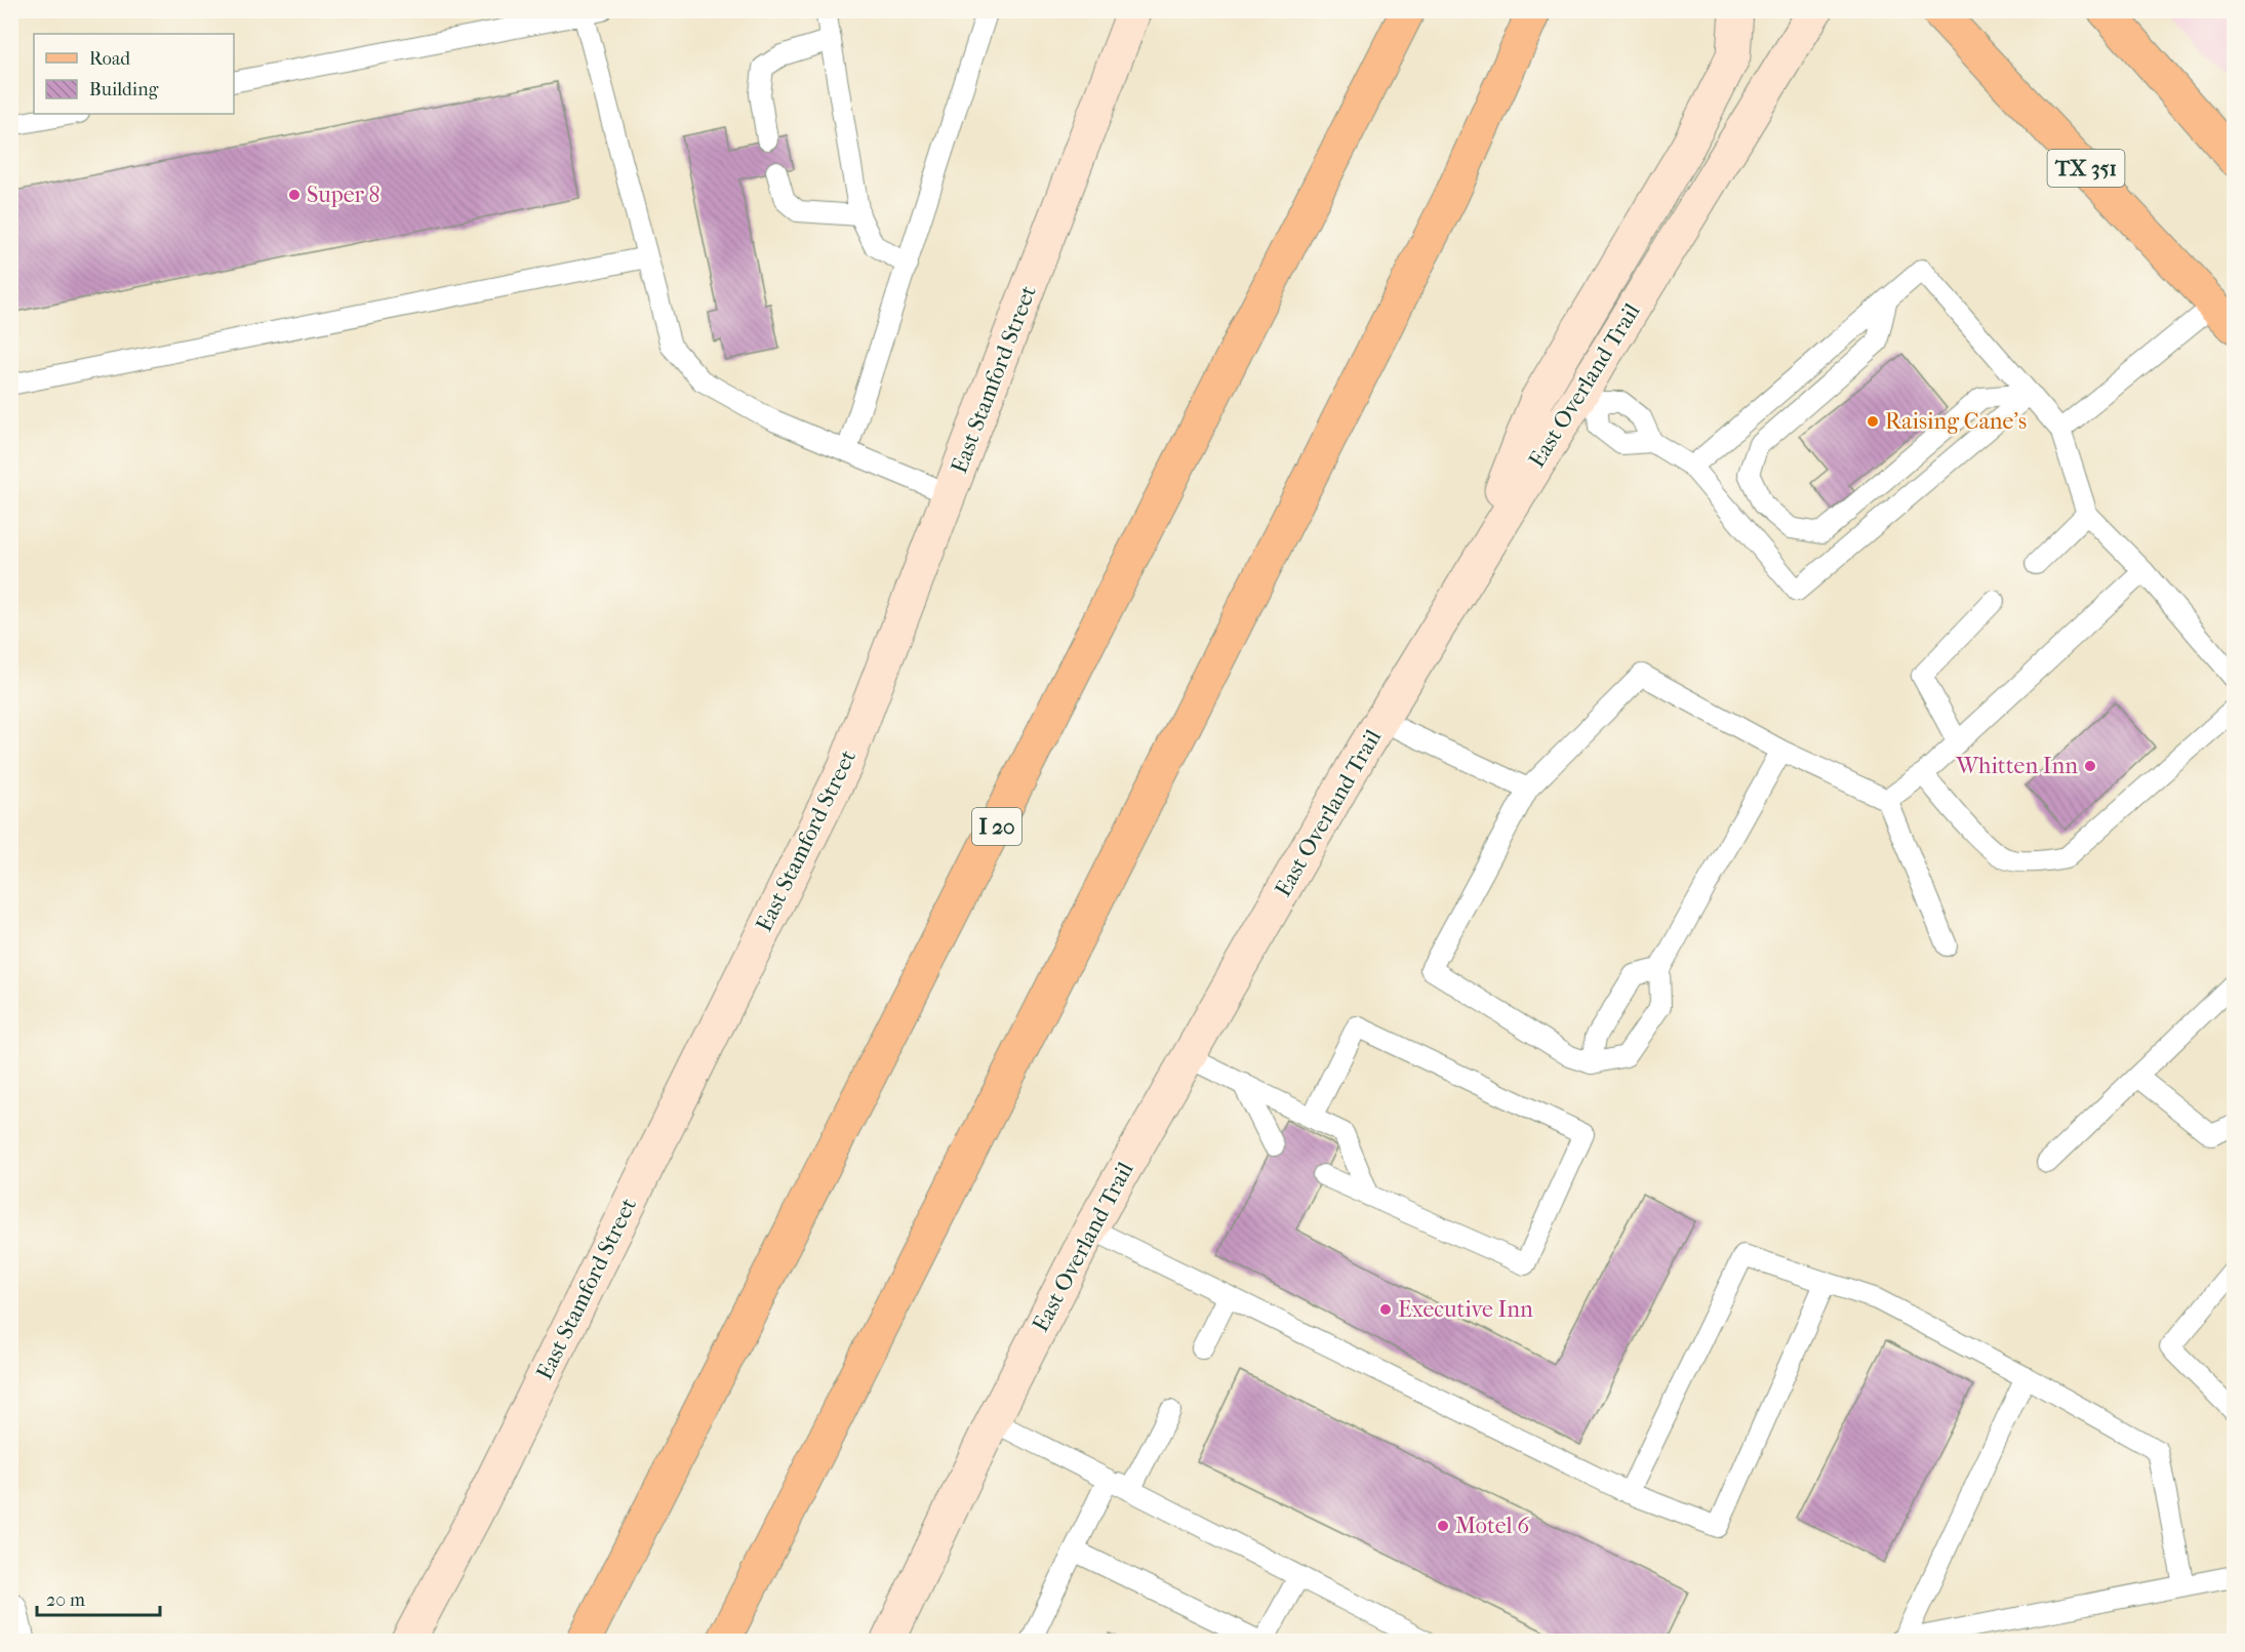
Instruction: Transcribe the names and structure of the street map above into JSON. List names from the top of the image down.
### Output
{
  "streets": {
    "main road": [
      "TX 351",
      "East Stamford Street",
      "East Overland Trail",
      "I 20"
    ]
  },
  "places": [
    "Super 8",
    "Raising Cane's",
    "Whitten Inn",
    "Executive Inn",
    "Motel 6"
  ],
  "legend": ["Road", "Building"],
  "scale_bar": "20 m"
}
